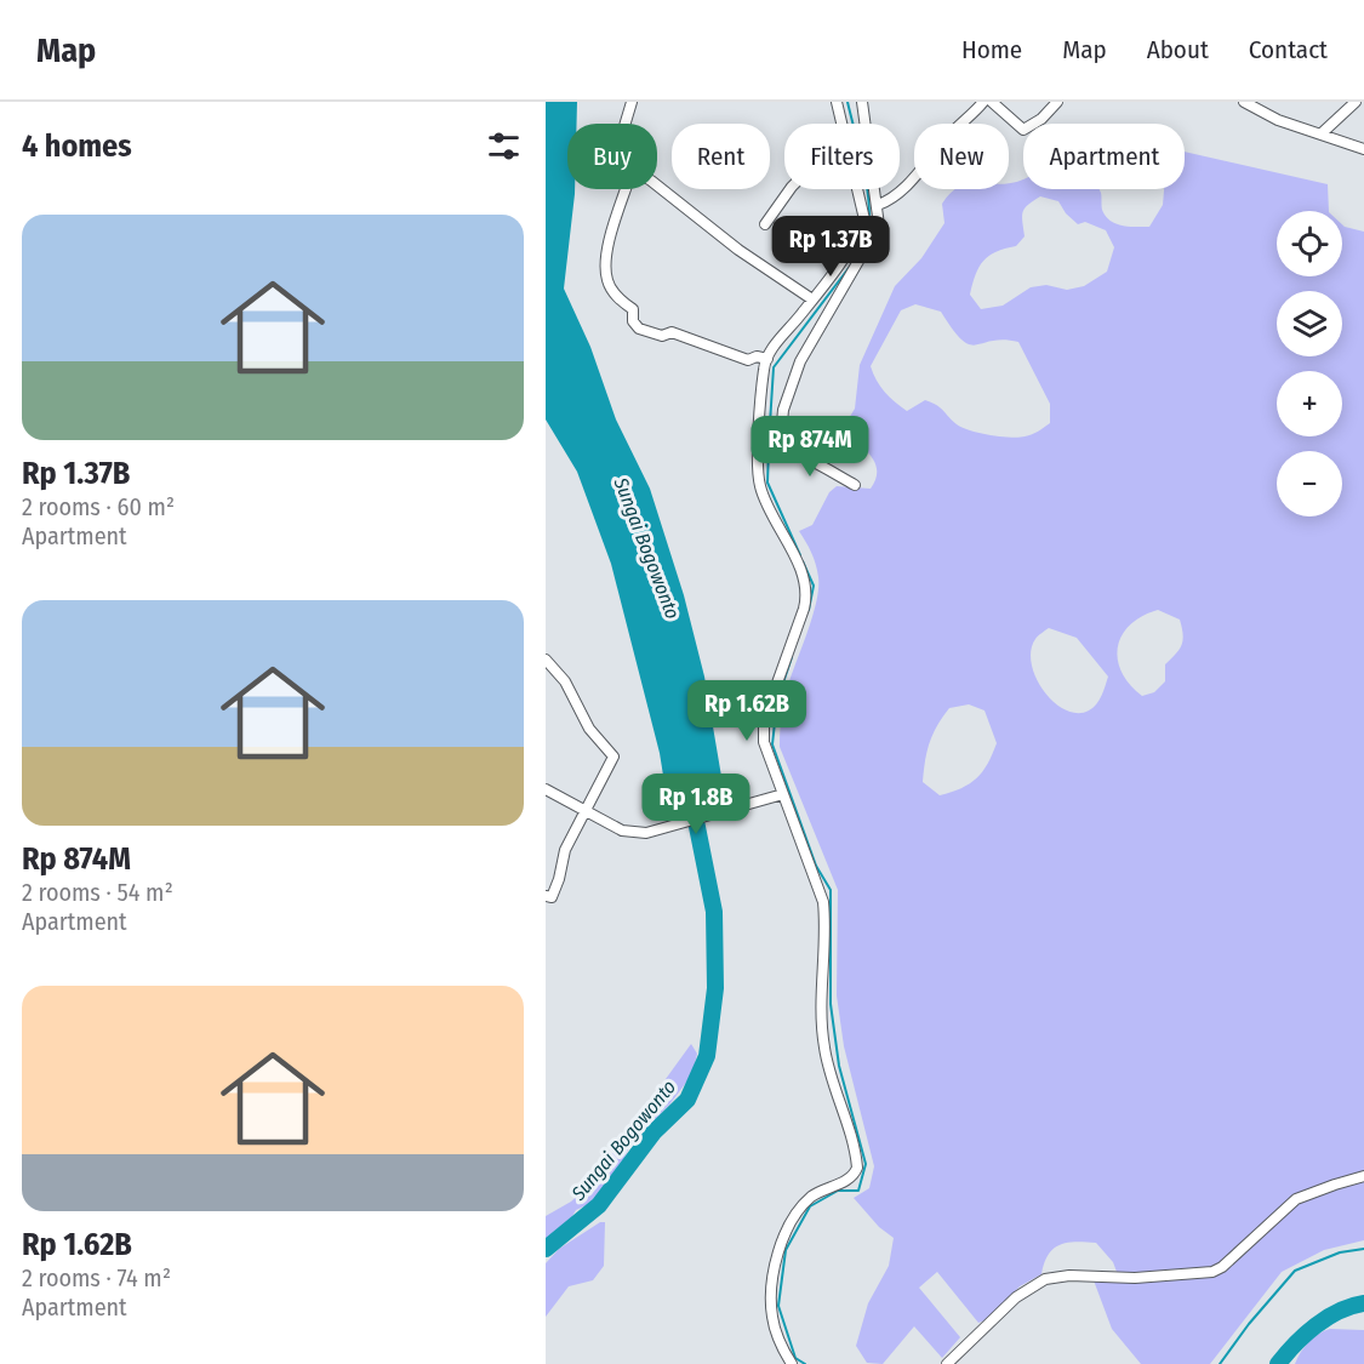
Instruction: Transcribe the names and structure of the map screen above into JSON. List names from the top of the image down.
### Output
{
  "water": ["Sungai Bogowonto"],
  "page": {
    "header": "Map",
    "nav": [
      "Home",
      "Map",
      "About",
      "Contact"
    ],
    "heading": "4 homes",
    "chip": [
      "Buy",
      "Rent",
      "Filters",
      "New",
      "Apartment"
    ],
    "list": [
      {
        "name": "Rp 1.37B",
        "note": "2 rooms · 60 m² · Apartment"
      },
      {
        "name": "Rp 874M",
        "note": "2 rooms · 54 m² · Apartment"
      },
      {
        "name": "Rp 1.62B",
        "note": "2 rooms · 74 m² · Apartment"
      }
    ],
    "map_buttons": ["+", "−"],
    "price": [
      "Rp 1.37B",
      "Rp 874M",
      "Rp 1.62B",
      "Rp 1.8B"
    ]
  }
}
